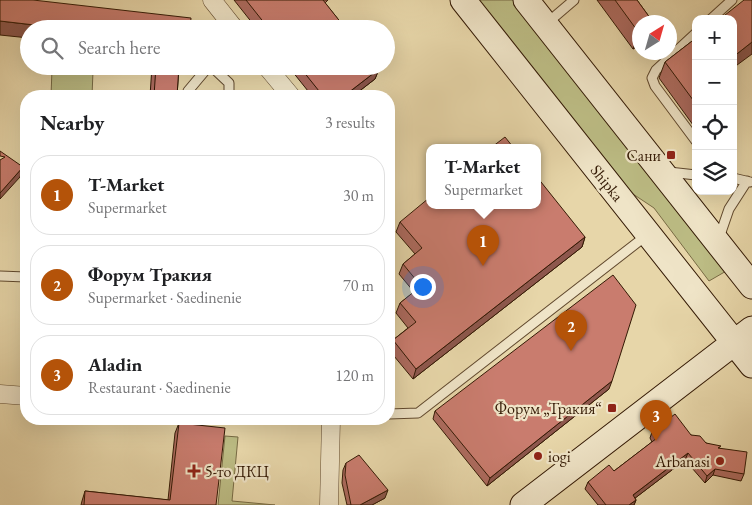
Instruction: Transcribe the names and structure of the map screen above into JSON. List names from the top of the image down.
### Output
{
  "streets": {
    "main road": ["Shipka"]
  },
  "places": {
    "transit": ["Сани", "Форум „Тракия“"],
    "other": ["iogi", "Аrbanasi"],
    "health": ["5-то ДКЦ"]
  },
  "north": "top right",
  "page": {
    "map_buttons": ["+", "−"],
    "search": "Search here",
    "heading": ["Nearby", "3 results"],
    "popup": ["T-Market", "Supermarket"],
    "list": [
      {
        "mark": "1",
        "name": "T-Market",
        "note": "Supermarket",
        "value": "30 m"
      },
      {
        "mark": "2",
        "name": "Форум Тракия",
        "note": "Supermarket · Saedinenie",
        "value": "70 m"
      },
      {
        "mark": "3",
        "name": "Аladin",
        "note": "Restaurant · Saedinenie",
        "value": "120 m"
      }
    ],
    "pins": ["1", "2", "3"]
  }
}
